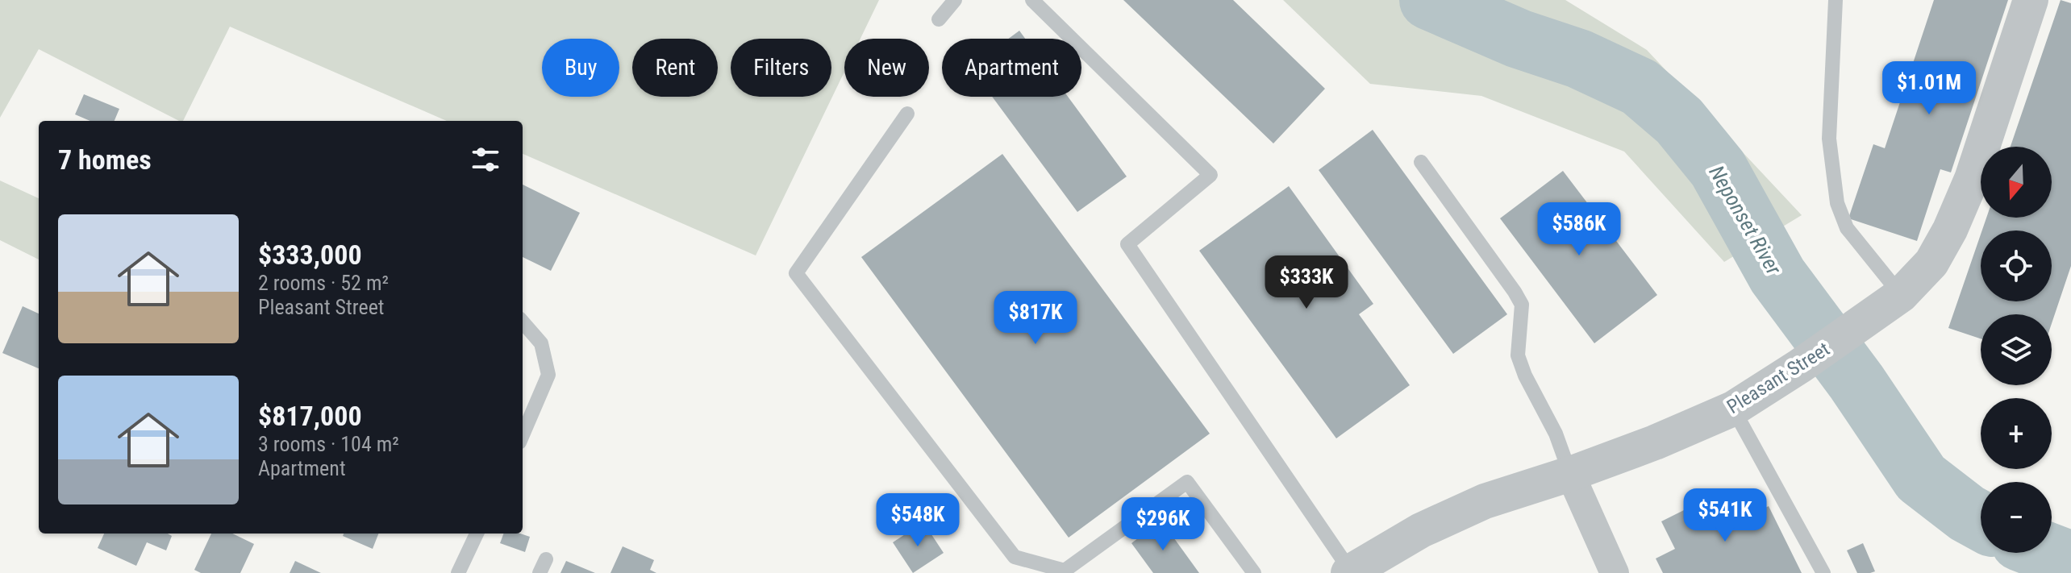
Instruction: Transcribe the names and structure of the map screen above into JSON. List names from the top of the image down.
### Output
{
  "streets": {
    "street": ["Pleasant Street"]
  },
  "water": ["Neponset River"],
  "north": "bottom",
  "page": {
    "chip": [
      "Buy",
      "Rent",
      "Filters",
      "New",
      "Apartment"
    ],
    "price": [
      "$1.01M",
      "$586K",
      "$333K",
      "$817K",
      "$541K",
      "$548K",
      "$296K"
    ],
    "heading": "7 homes",
    "map_buttons": ["+", "−"],
    "list": [
      {
        "name": "$333,000",
        "note": "2 rooms · 52 m² · Pleasant Street"
      },
      {
        "name": "$817,000",
        "note": "3 rooms · 104 m² · Apartment"
      }
    ]
  }
}
